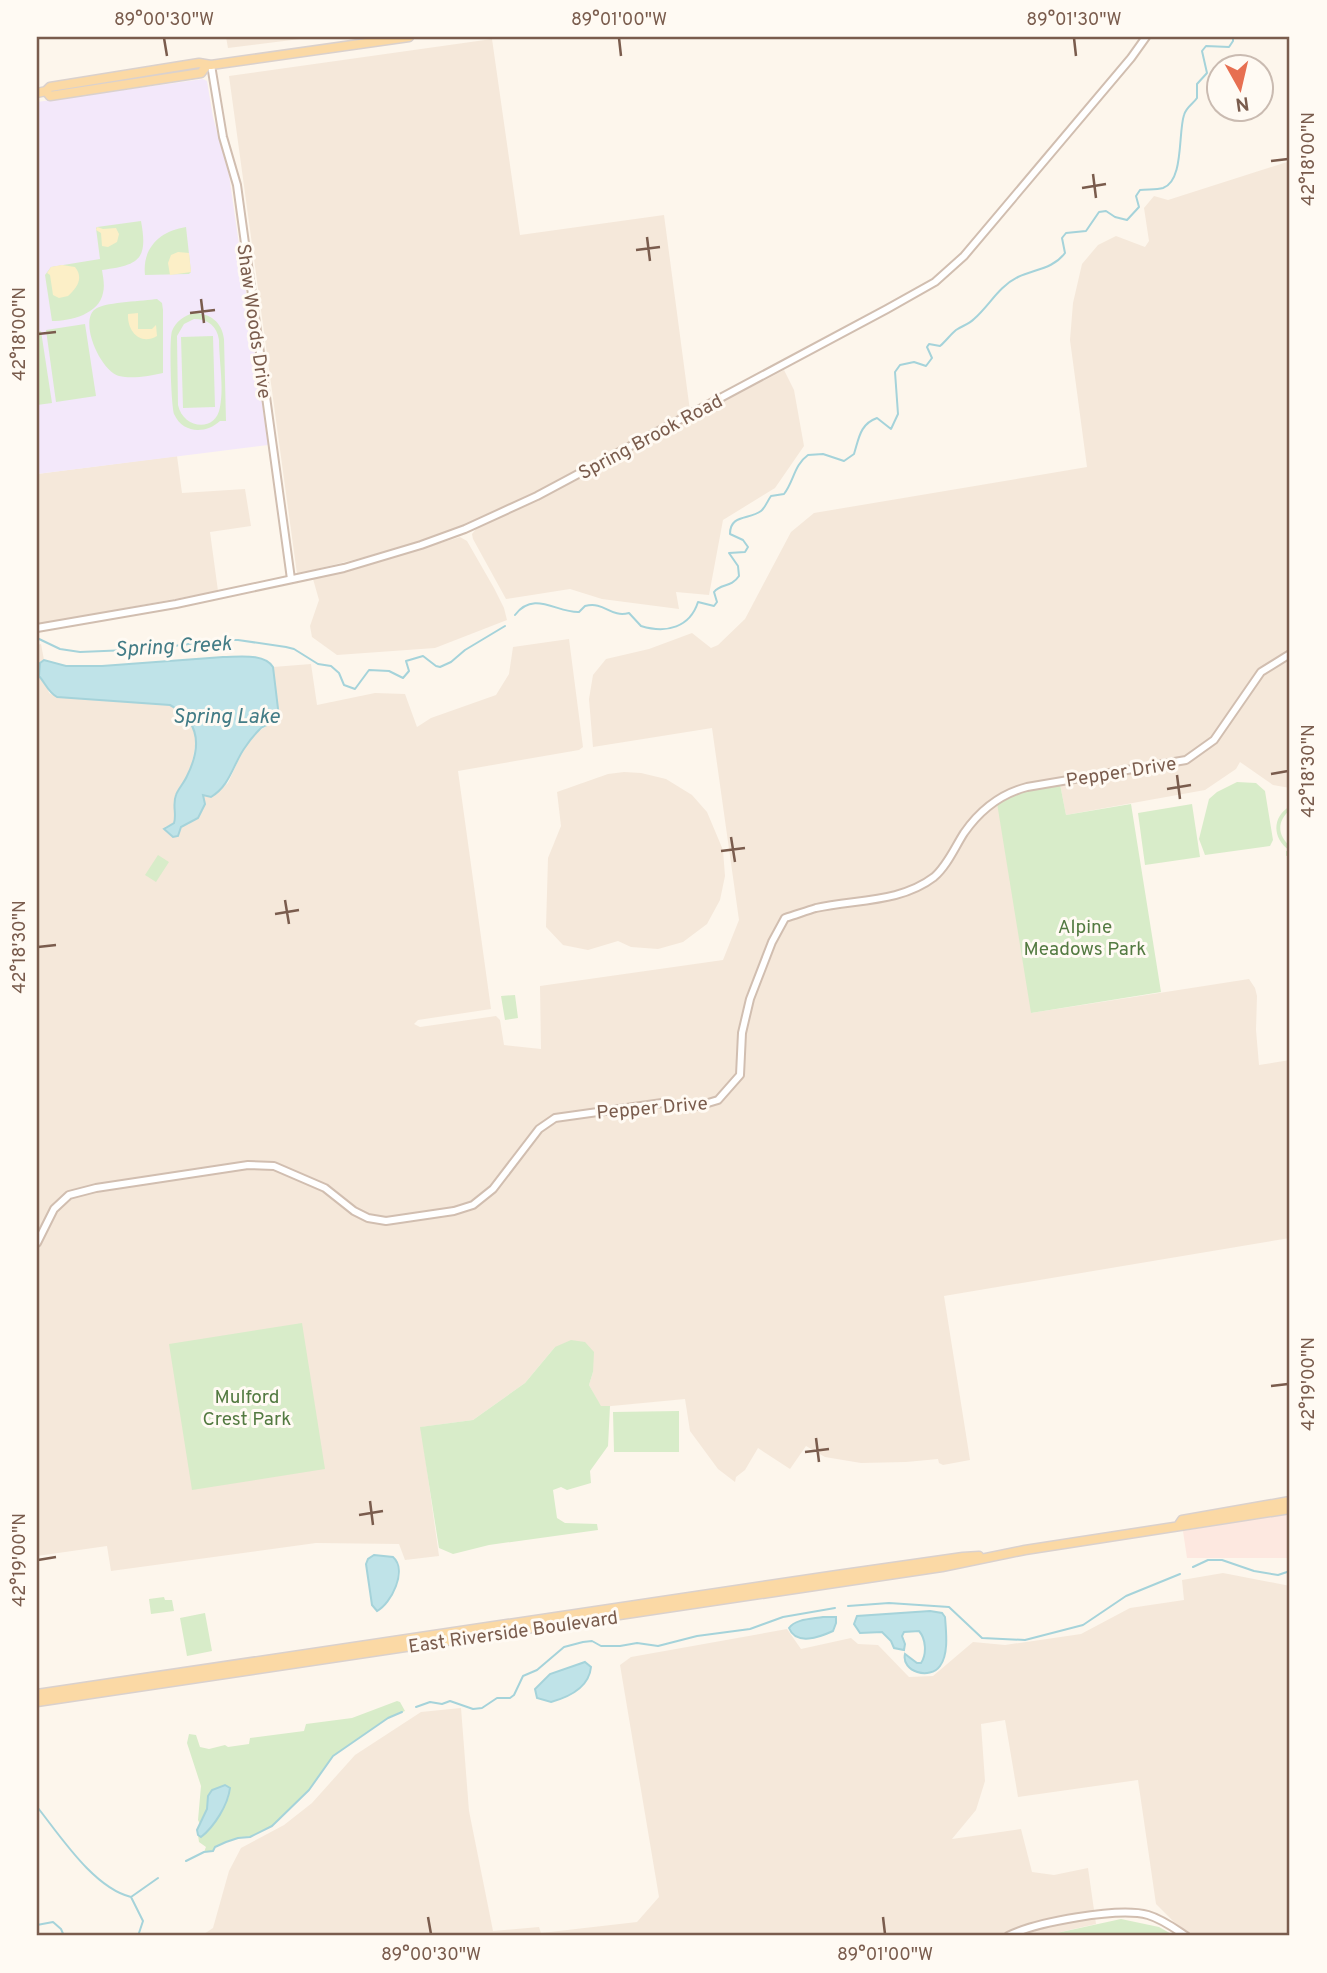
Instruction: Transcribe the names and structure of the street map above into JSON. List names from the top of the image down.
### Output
{
  "streets": {
    "main road": ["East Riverside Boulevard"],
    "street": ["Shaw Woods Drive", "Spring Brook Road", "Pepper Drive"]
  },
  "crossings": [
    ["Shaw Woods Drive", "Spring Brook Road"]
  ],
  "water": ["Spring Creek", "Spring Lake"],
  "parks": ["Alpine Meadows Park", "Mulford Crest Park"],
  "north": "bottom",
  "coordinates": [
    "89°00'30\"W",
    "89°01'00\"W",
    "89°01'30\"W",
    "42°18'00\"N",
    "42°18'30\"N",
    "42°19'00\"N"
  ]
}
